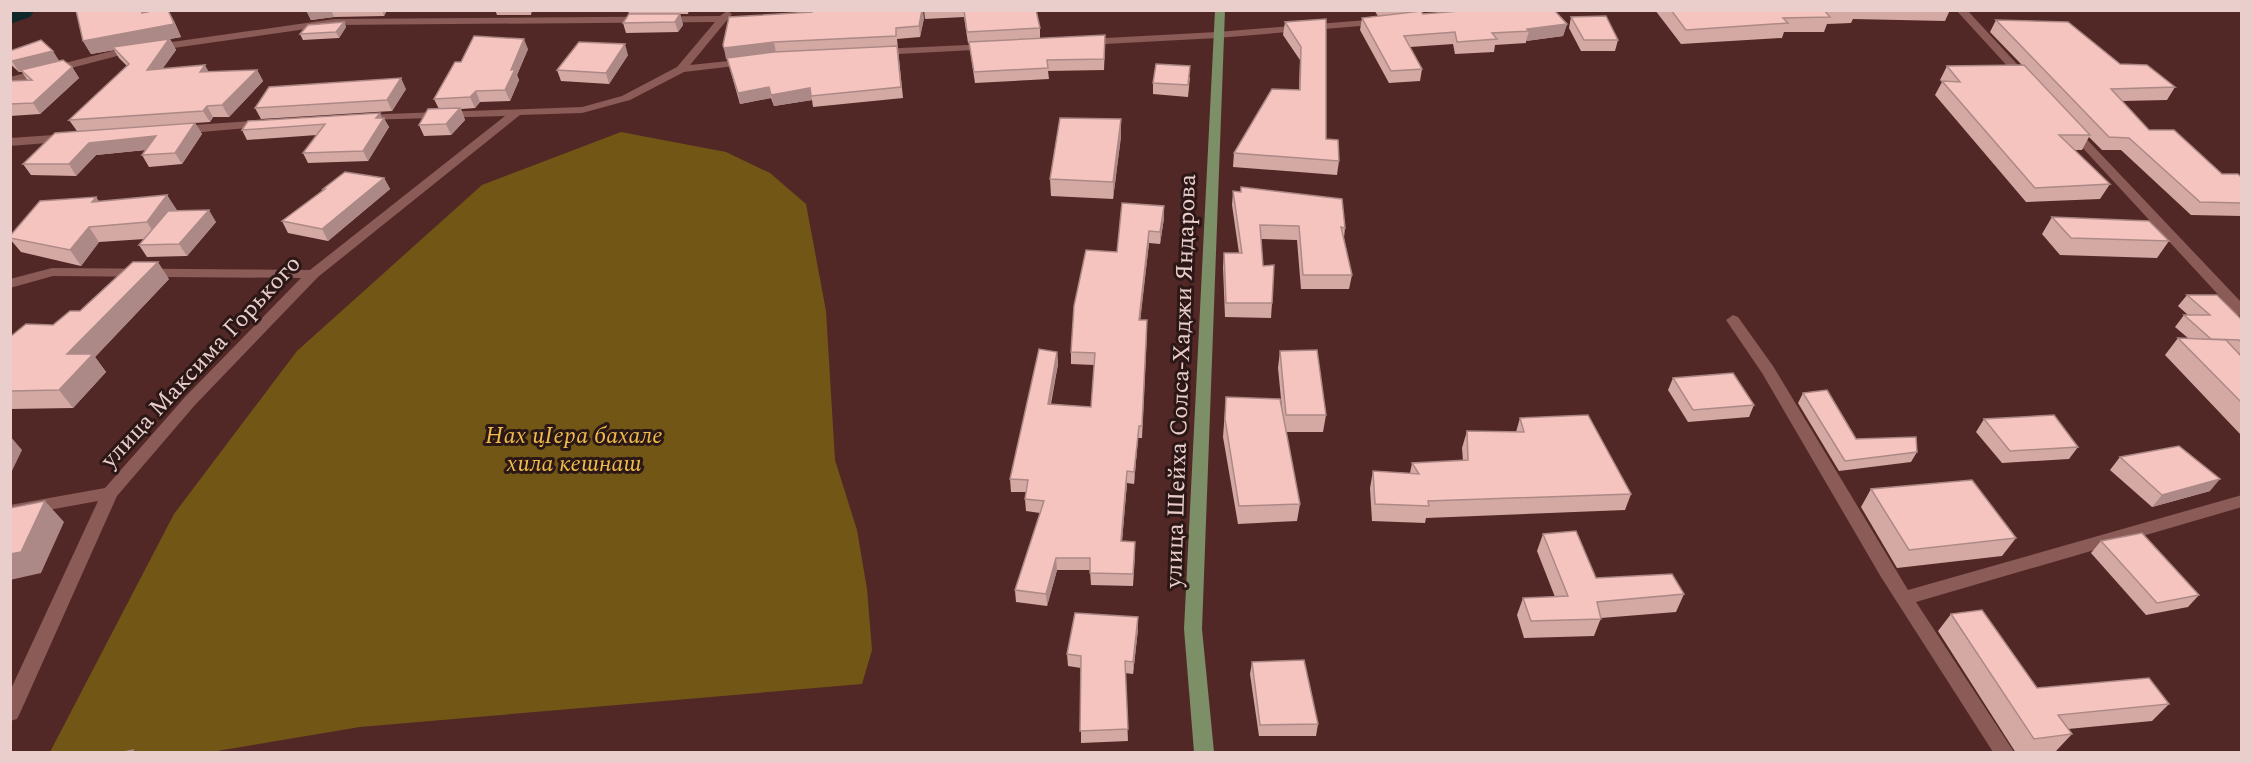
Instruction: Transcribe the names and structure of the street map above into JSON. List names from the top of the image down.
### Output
{
  "streets": {
    "main road": ["улица Шейха Солса-Хаджи Яндарова"],
    "street": ["улица Максима Горького"]
  },
  "parks": ["Нах цIера бахале хила кешнаш"]
}
